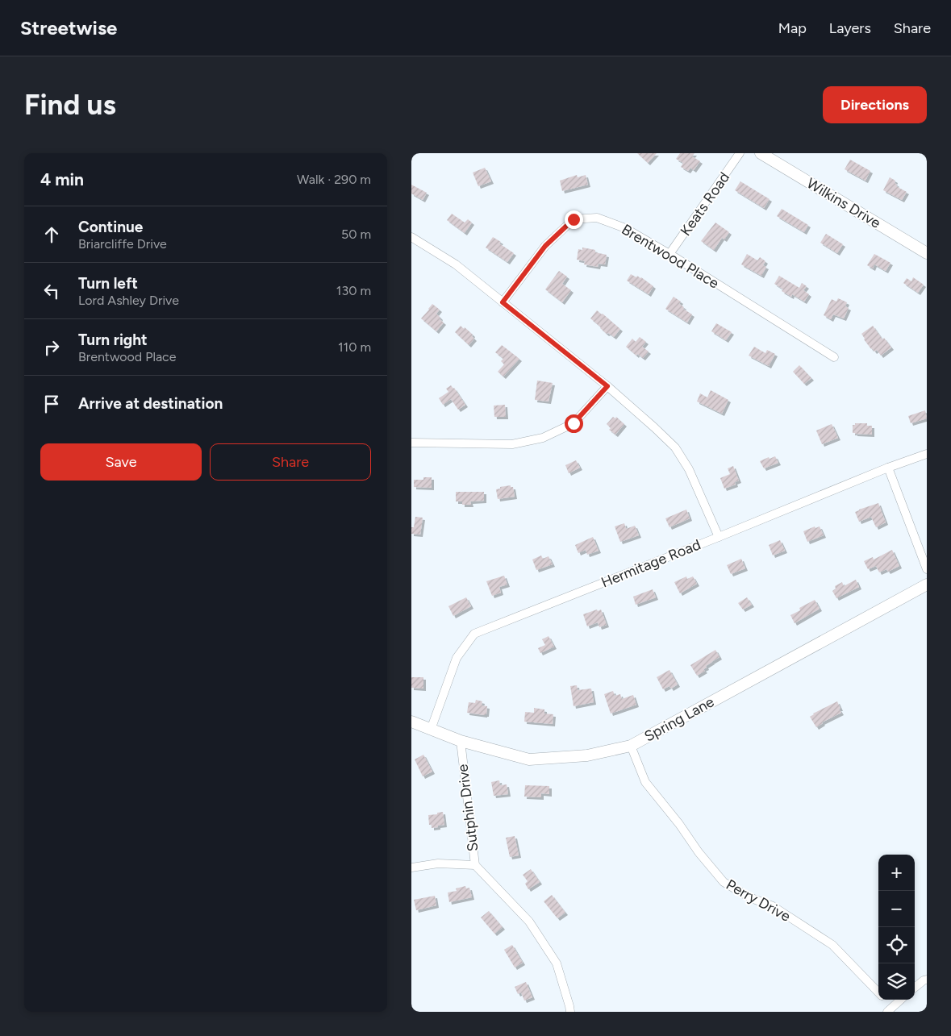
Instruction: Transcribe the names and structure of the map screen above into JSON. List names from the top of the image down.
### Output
{
  "streets": {
    "street": [
      "Wilkins Drive",
      "Keats Road",
      "Brentwood Place",
      "Hermitage Road",
      "Spring Lane",
      "Sutphin Drive",
      "Perry Drive"
    ]
  },
  "crossings": [
    ["Keats Road", "Brentwood Place"],
    ["Hermitage Road", "Spring Lane"],
    ["Spring Lane", "Sutphin Drive"],
    ["Spring Lane", "Perry Drive"]
  ],
  "page": {
    "header": "Streetwise",
    "nav": ["Map", "Layers", "Share"],
    "buttons": [
      "Directions",
      ["Save", "Share"]
    ],
    "title": "Find us",
    "heading": ["4 min", "Walk · 290 m"],
    "list": [
      ["Continue", "Briarcliffe Drive", "50 m"],
      ["Turn left", "Lord Ashley Drive", "130 m"],
      ["Turn right", "Brentwood Place", "110 m"],
      "Arrive at destination"
    ],
    "map_buttons": ["+", "−"]
  }
}
